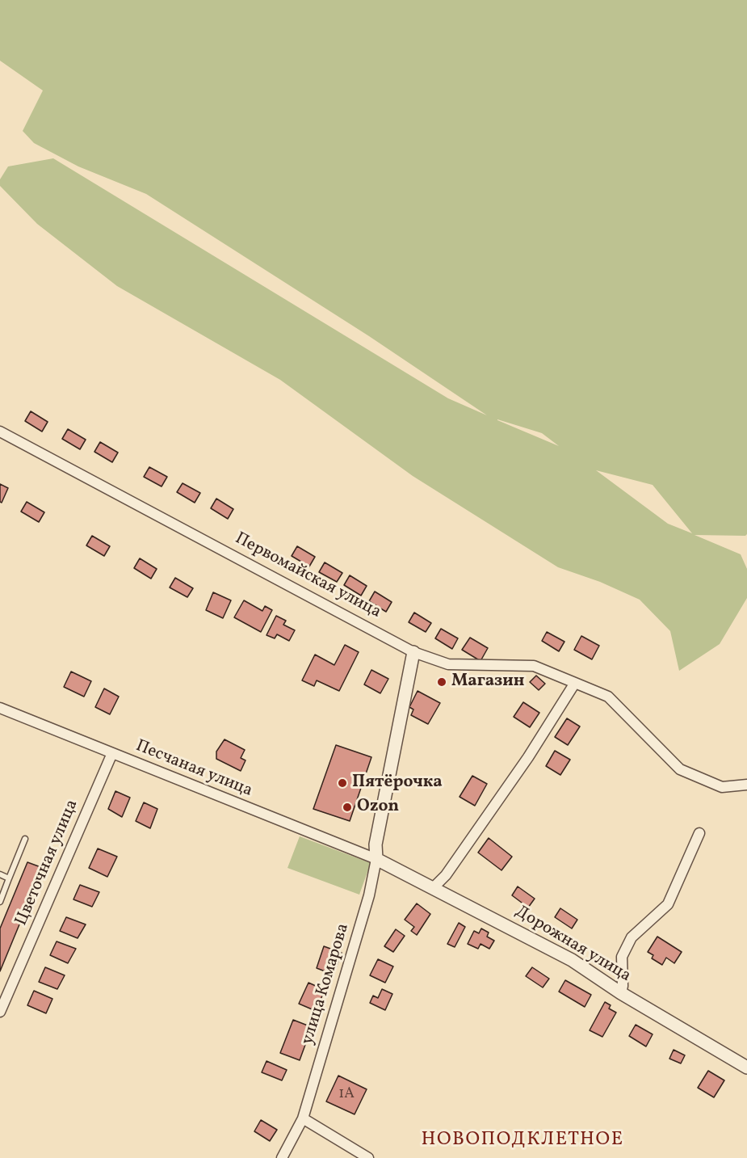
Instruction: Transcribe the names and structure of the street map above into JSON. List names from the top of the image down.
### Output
{
  "streets": {
    "street": [
      "Первомайская улица",
      "Песчаная улица",
      "Цветочная улица",
      "Дорожная улица",
      "улица Комарова"
    ]
  },
  "crossings": [
    ["Песчаная улица", "Цветочная улица"],
    ["Песчаная улица", "Дорожная улица"],
    ["Песчаная улица", "улица Комарова"],
    ["Дорожная улица", "улица Комарова"]
  ],
  "districts": ["НОВОПОДКЛЕТНОЕ"],
  "places": ["Магазин", "Пятёрочка", "Ozon"],
  "house_numbers": ["1А"]
}
